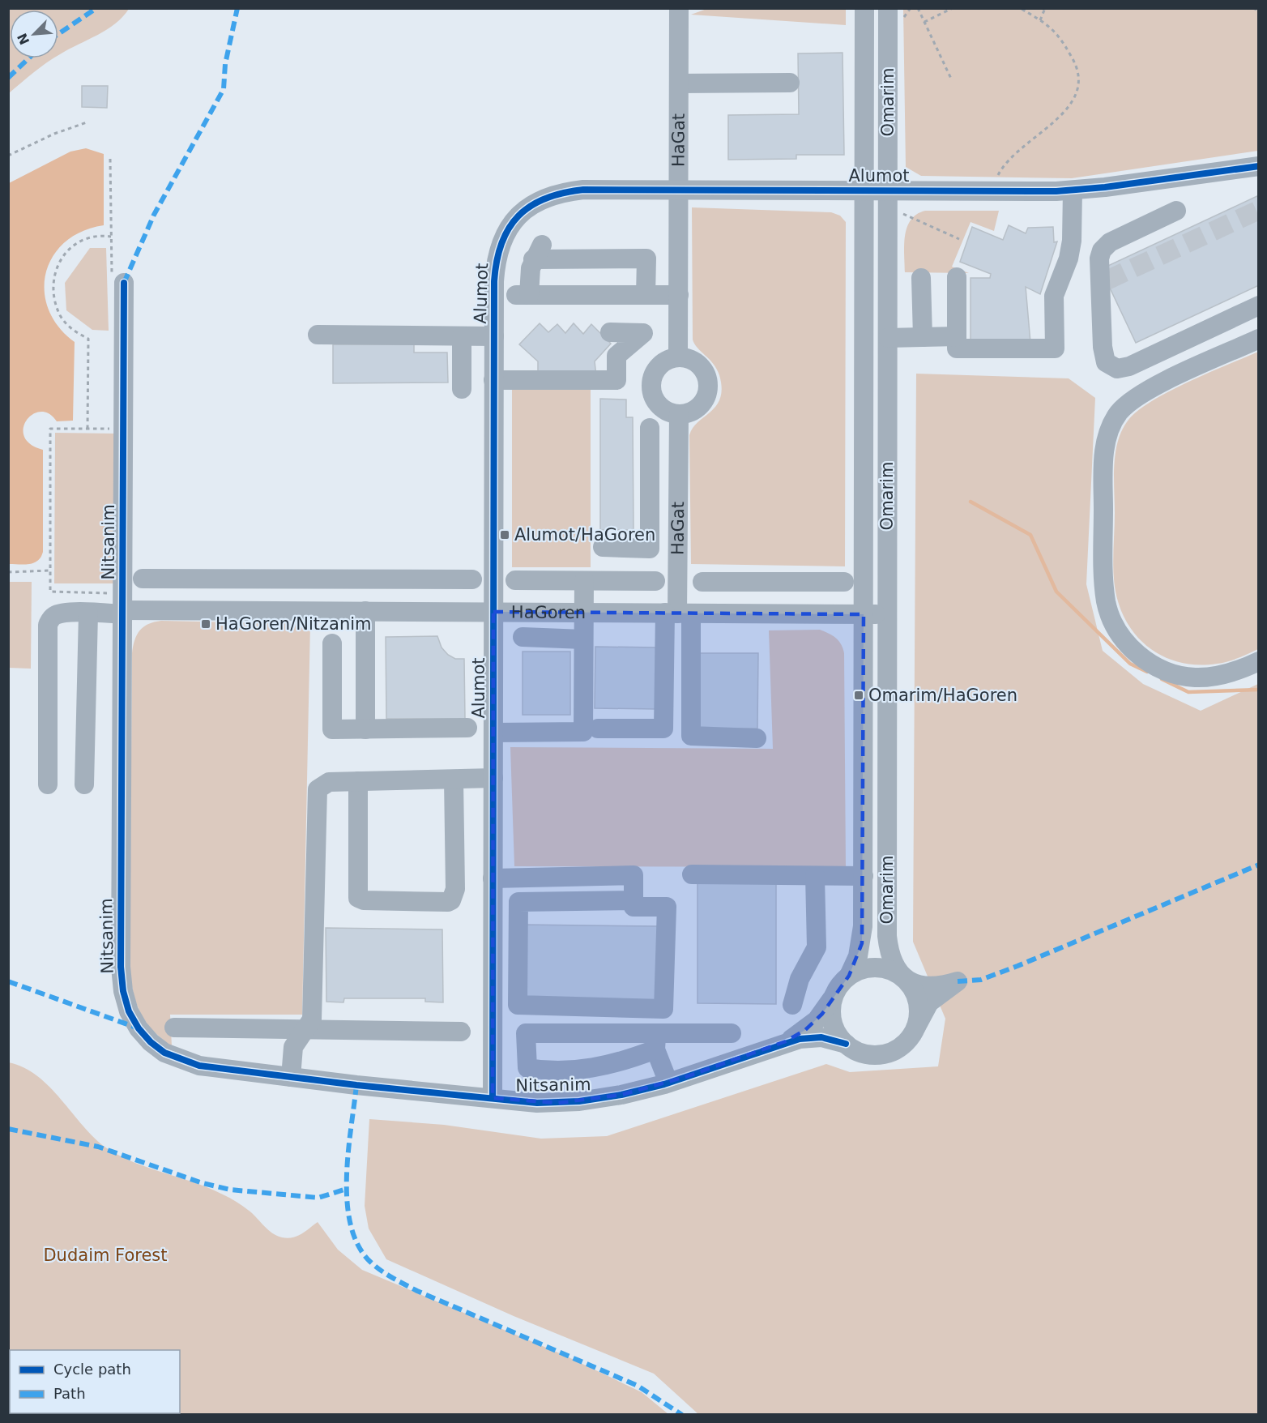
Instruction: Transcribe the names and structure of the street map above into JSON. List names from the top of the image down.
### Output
{
  "streets": {
    "street": [
      "Omarim",
      "HaGat",
      "Alumot",
      "Nitsanim",
      "HaGoren"
    ]
  },
  "crossings": [
    ["Omarim", "Alumot"],
    ["Omarim", "Nitsanim"],
    ["Omarim", "HaGoren"],
    ["HaGat", "Alumot"],
    ["HaGat", "HaGoren"],
    ["Alumot", "Nitsanim"],
    ["Alumot", "HaGoren"],
    ["Nitsanim", "HaGoren"]
  ],
  "parks": ["Dudaim Forest"],
  "places": {
    "transit": ["Alumot/HaGoren", "HaGoren/Nitzanim", "Omarim/HaGoren"]
  },
  "legend": ["Cycle path", "Path"],
  "north": "bottom left"
}
